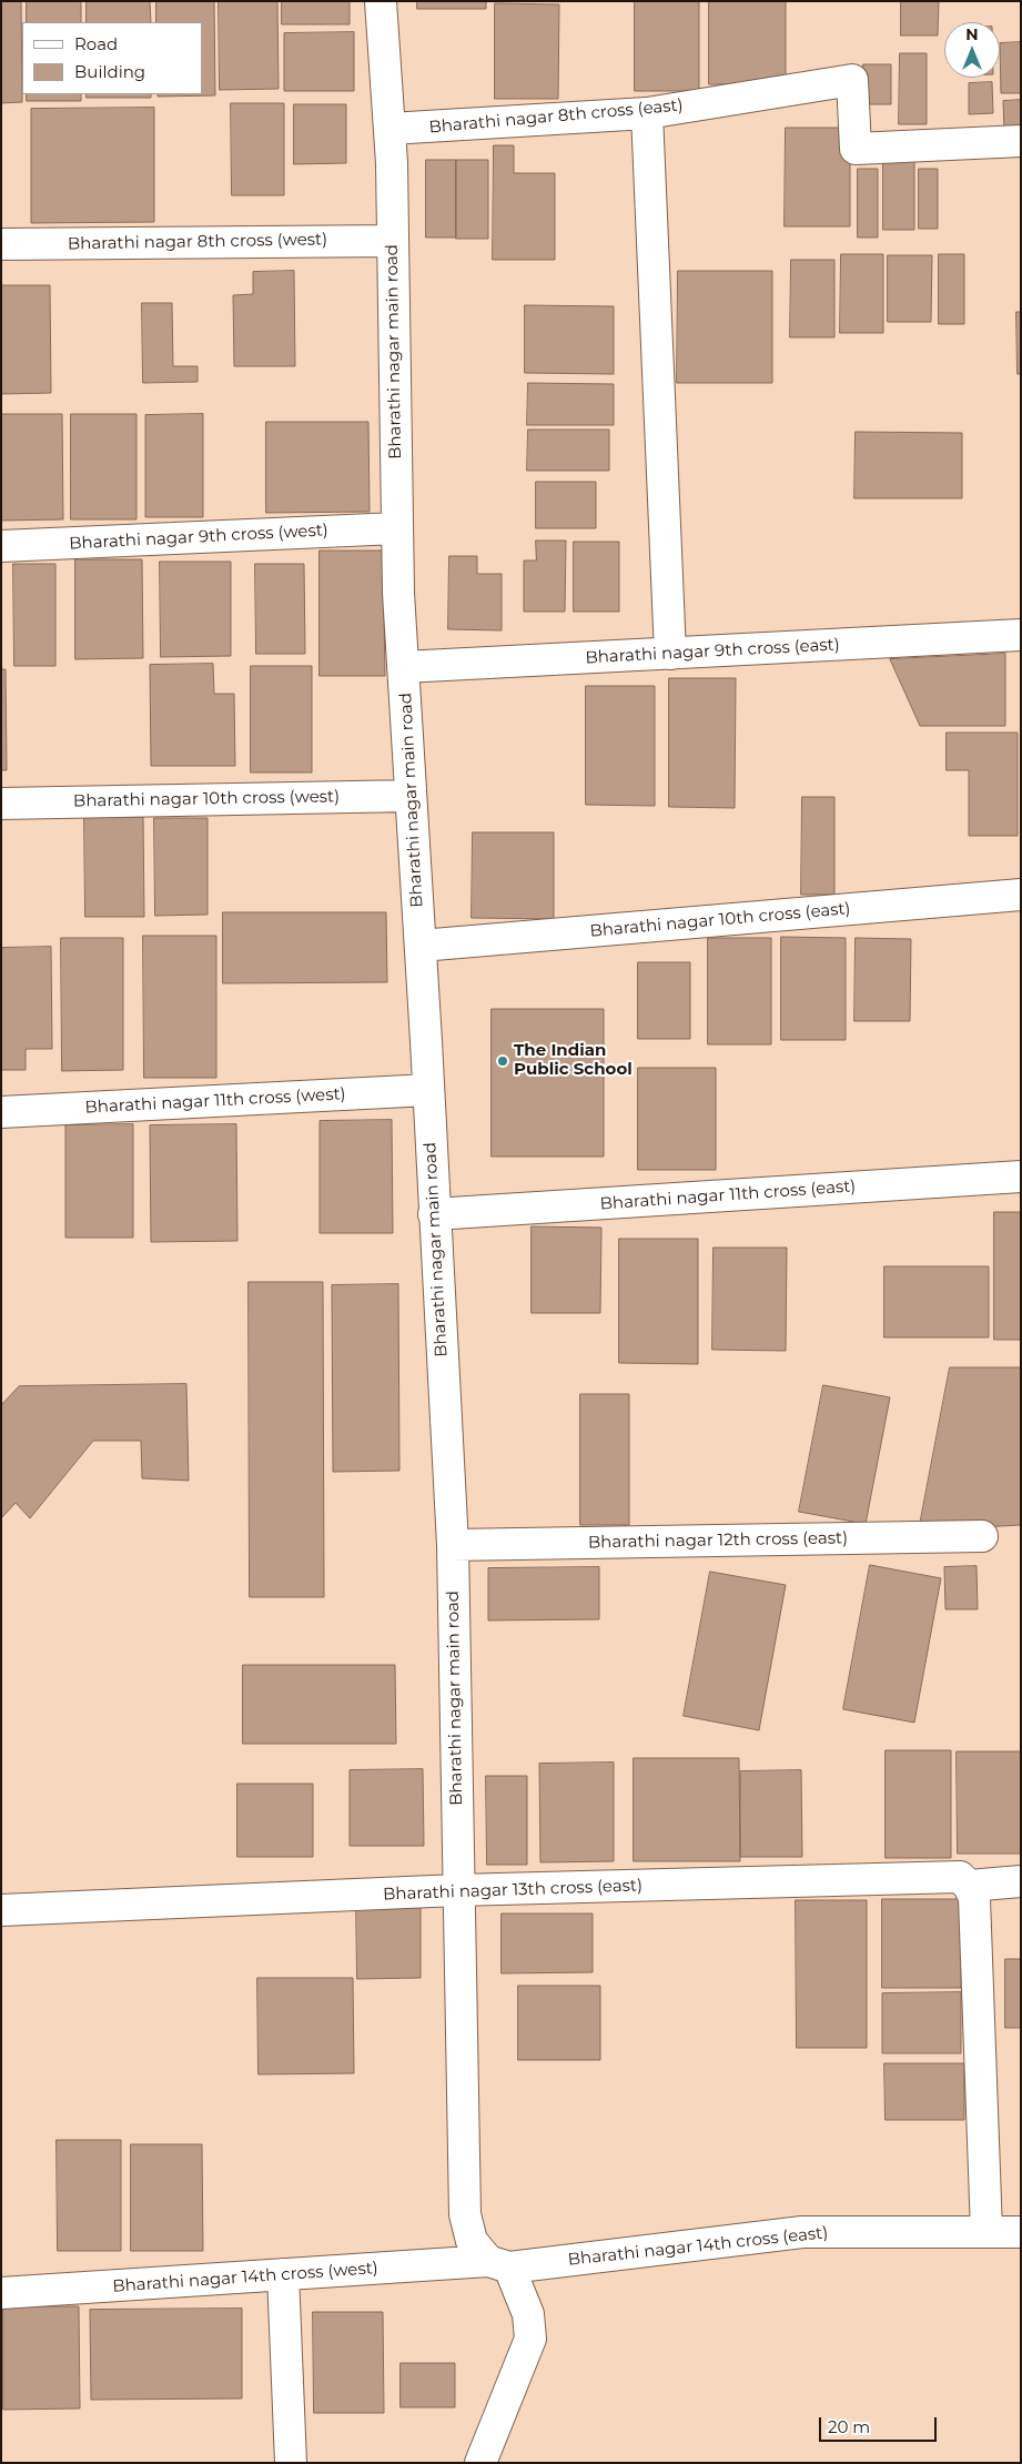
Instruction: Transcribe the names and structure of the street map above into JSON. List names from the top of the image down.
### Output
{
  "streets": {
    "street": [
      "Bharathi nagar 8th cross (east)",
      "Bharathi nagar 8th cross (west)",
      "Bharathi nagar main road",
      "Bharathi nagar 9th cross (west)",
      "Bharathi nagar 9th cross (east)",
      "Bharathi nagar 10th cross (west)",
      "Bharathi nagar 10th cross (east)",
      "Bharathi nagar 11th cross (west)",
      "Bharathi nagar 11th cross (east)",
      "Bharathi nagar 12th cross (east)",
      "Bharathi nagar 13th cross (east)",
      "Bharathi nagar 14th cross (east)",
      "Bharathi nagar 14th cross (west)"
    ]
  },
  "crossings": [
    ["Bharathi nagar 8th cross (east)", "Bharathi nagar main road"],
    ["Bharathi nagar 8th cross (west)", "Bharathi nagar main road"],
    ["Bharathi nagar main road", "Bharathi nagar 9th cross (west)"],
    ["Bharathi nagar main road", "Bharathi nagar 9th cross (east)"],
    ["Bharathi nagar main road", "Bharathi nagar 10th cross (west)"],
    ["Bharathi nagar main road", "Bharathi nagar 10th cross (east)"],
    ["Bharathi nagar main road", "Bharathi nagar 11th cross (west)"],
    ["Bharathi nagar main road", "Bharathi nagar 11th cross (east)"],
    ["Bharathi nagar main road", "Bharathi nagar 12th cross (east)"],
    ["Bharathi nagar main road", "Bharathi nagar 13th cross (east)"],
    ["Bharathi nagar main road", "Bharathi nagar 14th cross (east)"],
    ["Bharathi nagar main road", "Bharathi nagar 14th cross (west)"],
    ["Bharathi nagar 14th cross (east)", "Bharathi nagar 14th cross (west)"]
  ],
  "places": ["The Indian Public School"],
  "legend": ["Road", "Building"],
  "scale_bar": "20 m",
  "north": "top"
}
